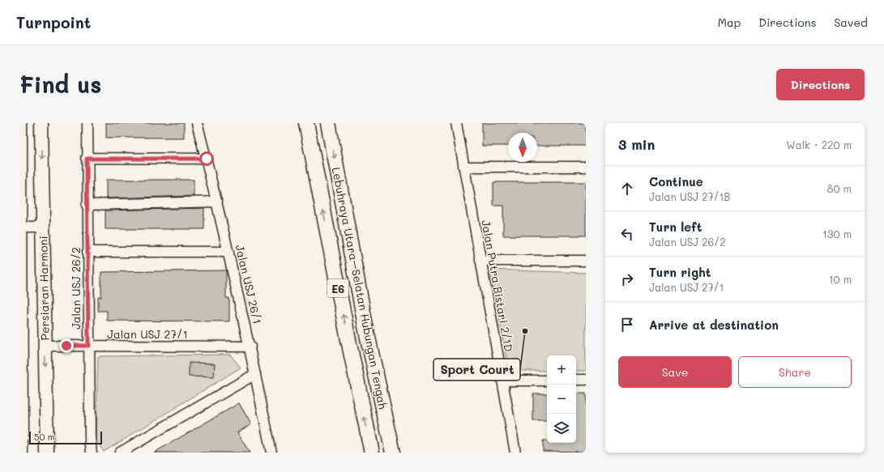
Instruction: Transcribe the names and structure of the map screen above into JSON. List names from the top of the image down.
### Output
{
  "streets": {
    "highway": ["E6", "Lebuhraya Utara–Selatan Hubungan Tengah"],
    "main road": ["Persiaran Harmoni"],
    "street": [
      "Jalan USJ 26/1",
      "Jalan Putra Bistari 2/1D",
      "Jalan USJ 26/2",
      "Jalan USJ 27/1"
    ]
  },
  "crossings": [
    ["Jalan USJ 26/1", "Jalan USJ 27/1"],
    ["Persiaran Harmoni", "Jalan USJ 27/1"],
    ["Jalan USJ 26/2", "Jalan USJ 27/1"]
  ],
  "places": ["Sport Court"],
  "scale_bar": "50 m",
  "north": "bottom",
  "page": {
    "header": "Turnpoint",
    "nav": ["Map", "Directions", "Saved"],
    "buttons": [
      "Directions",
      ["Save", "Share"]
    ],
    "title": "Find us",
    "heading": ["3 min", "Walk · 220 m"],
    "list": [
      ["Continue", "Jalan USJ 27/1B", "80 m"],
      ["Turn left", "Jalan USJ 26/2", "130 m"],
      ["Turn right", "Jalan USJ 27/1", "10 m"],
      "Arrive at destination"
    ],
    "map_buttons": ["+", "−"],
    "scale": "50 m"
  }
}
